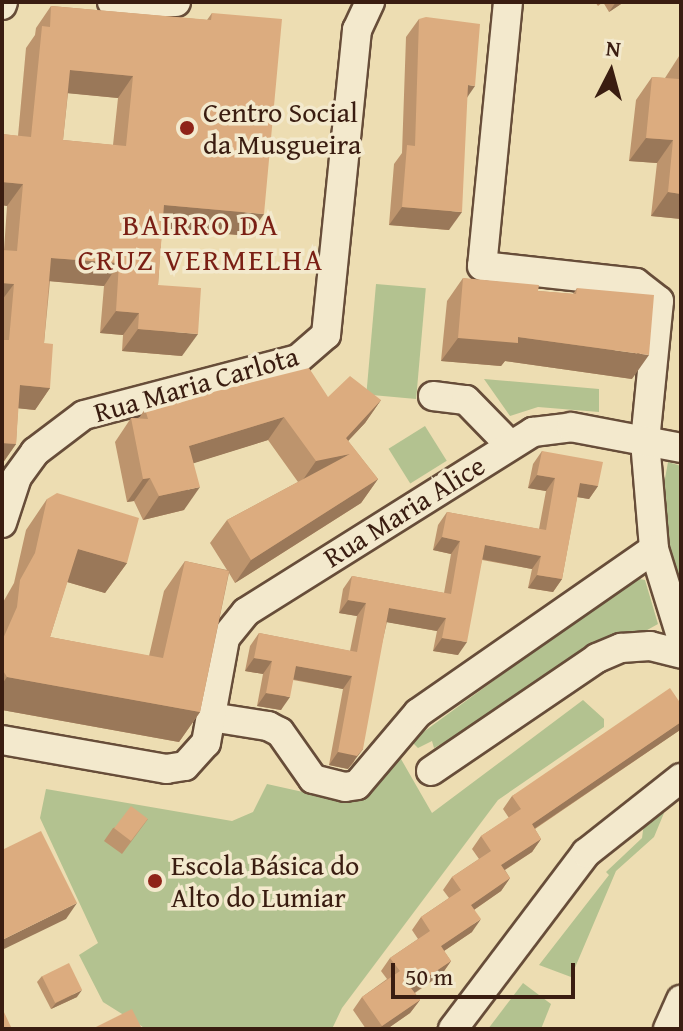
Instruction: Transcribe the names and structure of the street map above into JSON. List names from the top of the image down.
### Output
{
  "streets": {
    "street": ["Rua Maria Carlota", "Rua Maria Alice"]
  },
  "districts": ["BAIRRO DA CRUZ VERMELHA"],
  "places": ["Centro Social da Musgueira", "Escola Básica do Alto do Lumiar"],
  "scale_bar": "50 m",
  "north": "top"
}
